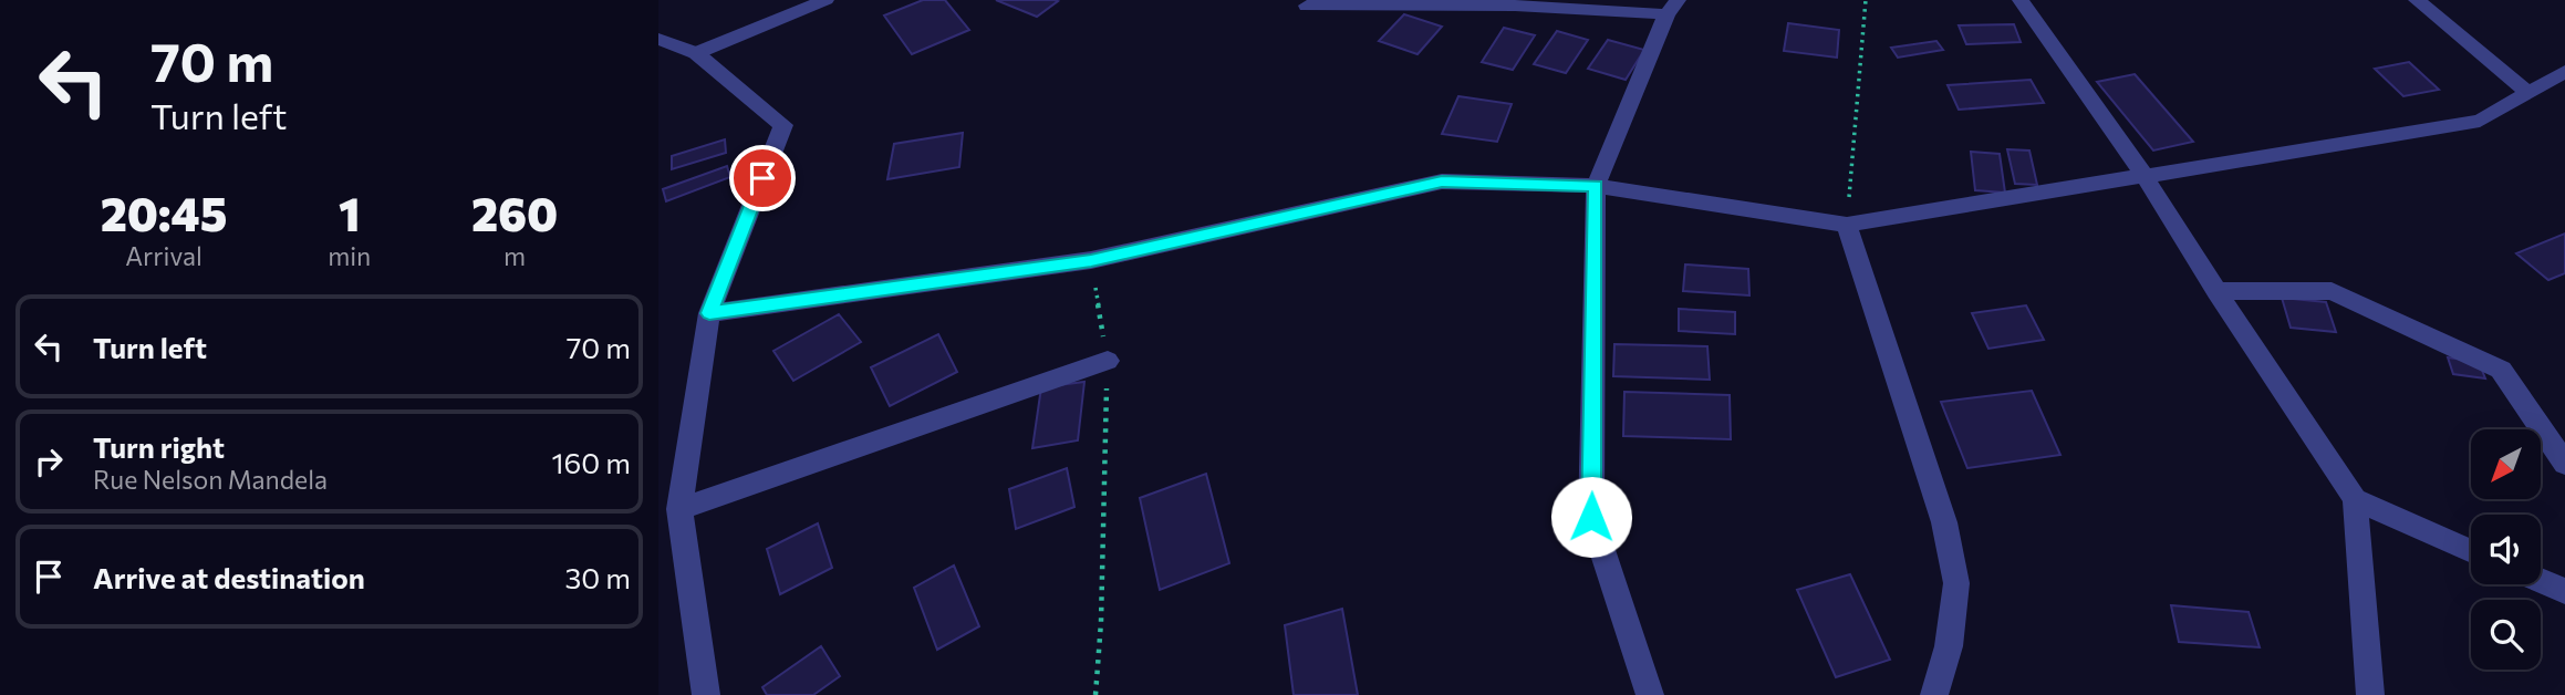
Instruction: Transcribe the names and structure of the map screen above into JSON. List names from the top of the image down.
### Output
{
  "north": "bottom left",
  "page": {
    "turn": ["70 m", "Turn left"],
    "eta": [
      "20:45",
      "Arrival",
      "1",
      "min",
      "260",
      "m"
    ],
    "list": [
      {
        "name": "Turn left",
        "value": "70 m"
      },
      {
        "name": "Turn right",
        "note": "Rue Nelson Mandela",
        "value": "160 m"
      },
      {
        "name": "Arrive at destination",
        "value": "30 m"
      }
    ]
  }
}
